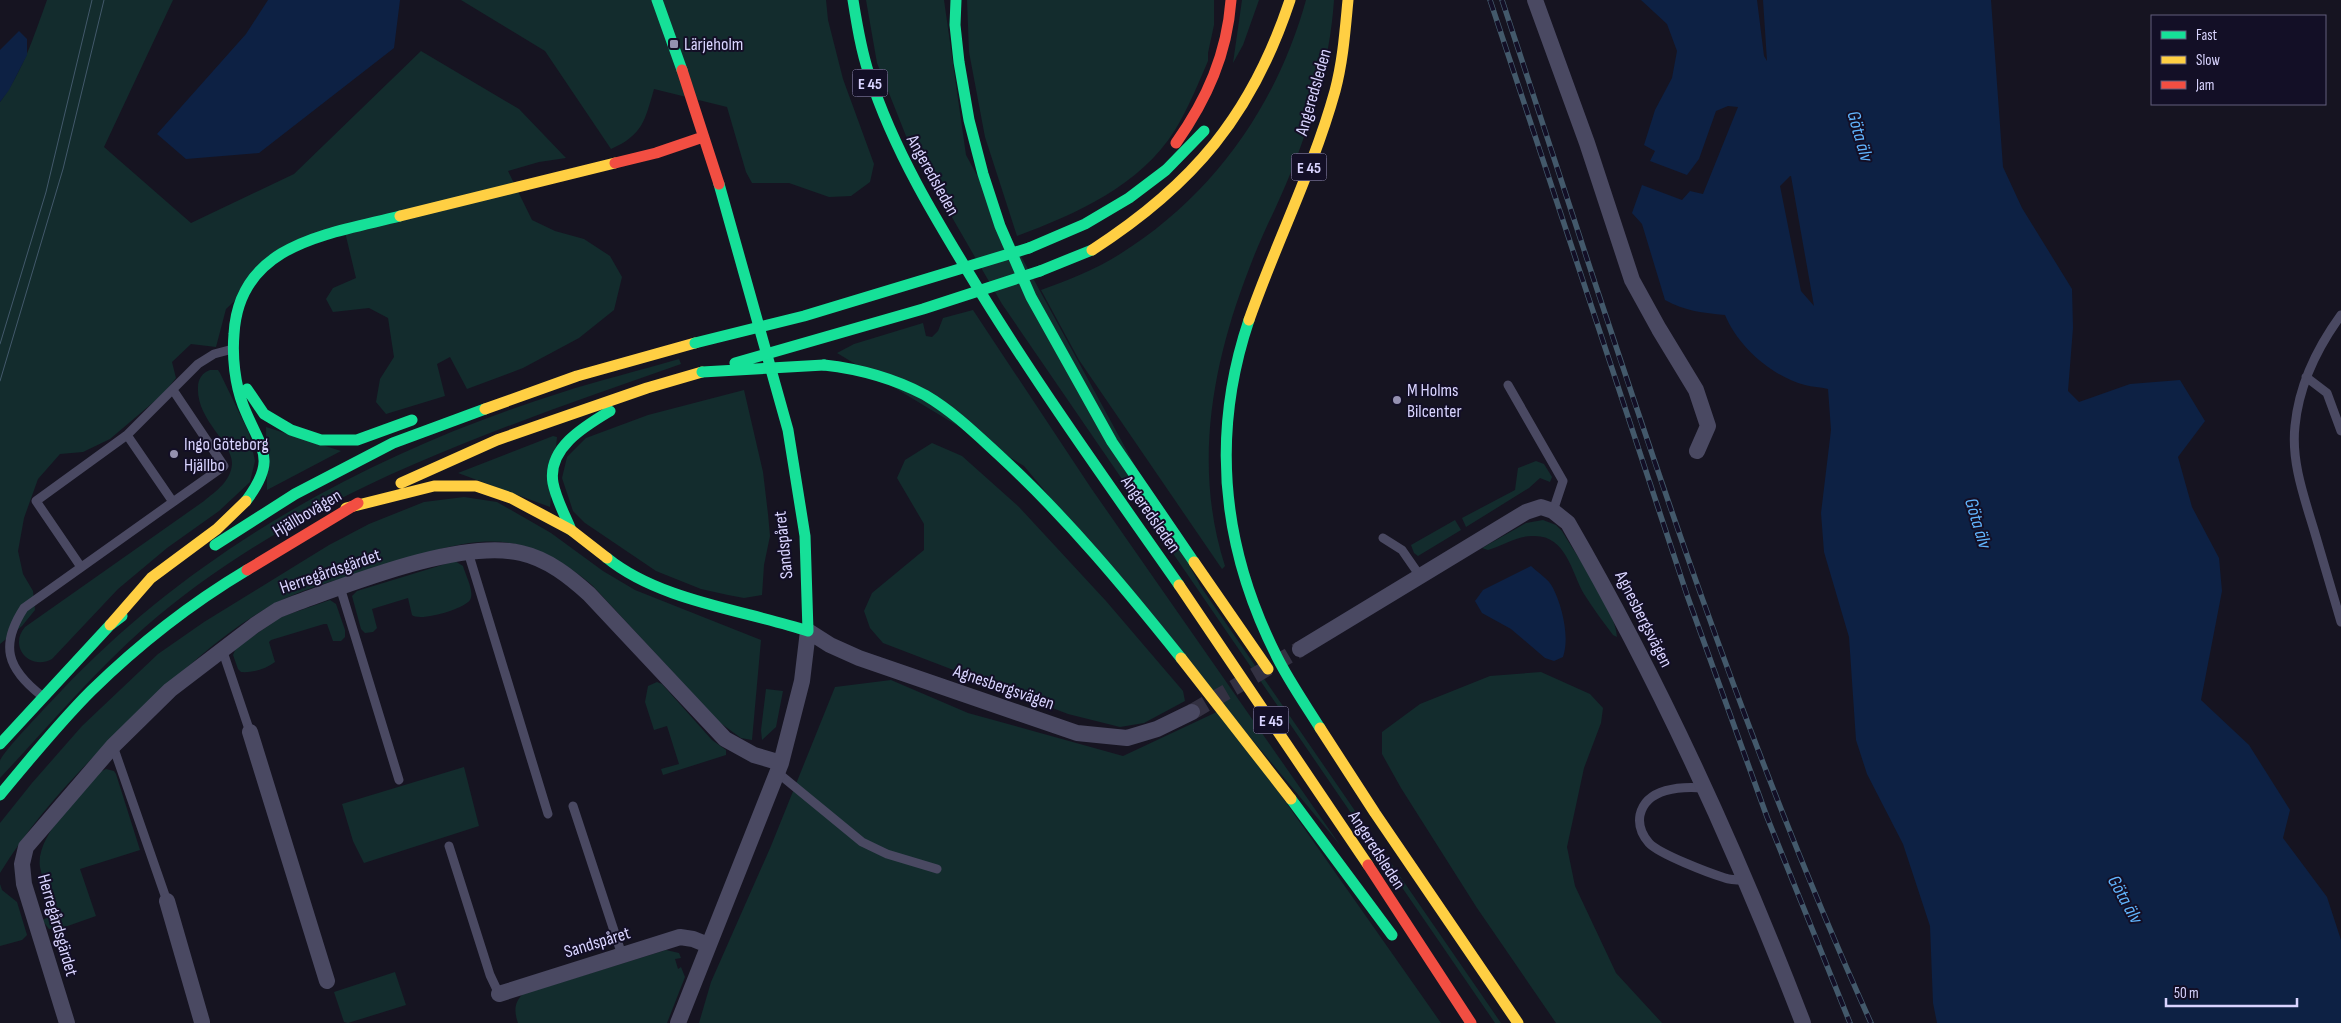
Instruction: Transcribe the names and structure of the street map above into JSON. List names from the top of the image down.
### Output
{
  "streets": {
    "main road": [
      "E 45",
      "Angeredsleden",
      "Hjällbovägen",
      "Sandspåret"
    ],
    "street": ["Herregårdsgärdet", "Agnesbergsvägen"]
  },
  "crossings": [
    ["Sandspåret", "Herregårdsgärdet"],
    ["Sandspåret", "Agnesbergsvägen"]
  ],
  "water": ["Göta älv"],
  "places": {
    "transit": ["Lärjeholm"],
    "other": ["M Holms Bilcenter", "Ingo Göteborg Hjällbo"]
  },
  "legend": ["Fast", "Slow", "Jam"],
  "scale_bar": "50 m"
}
